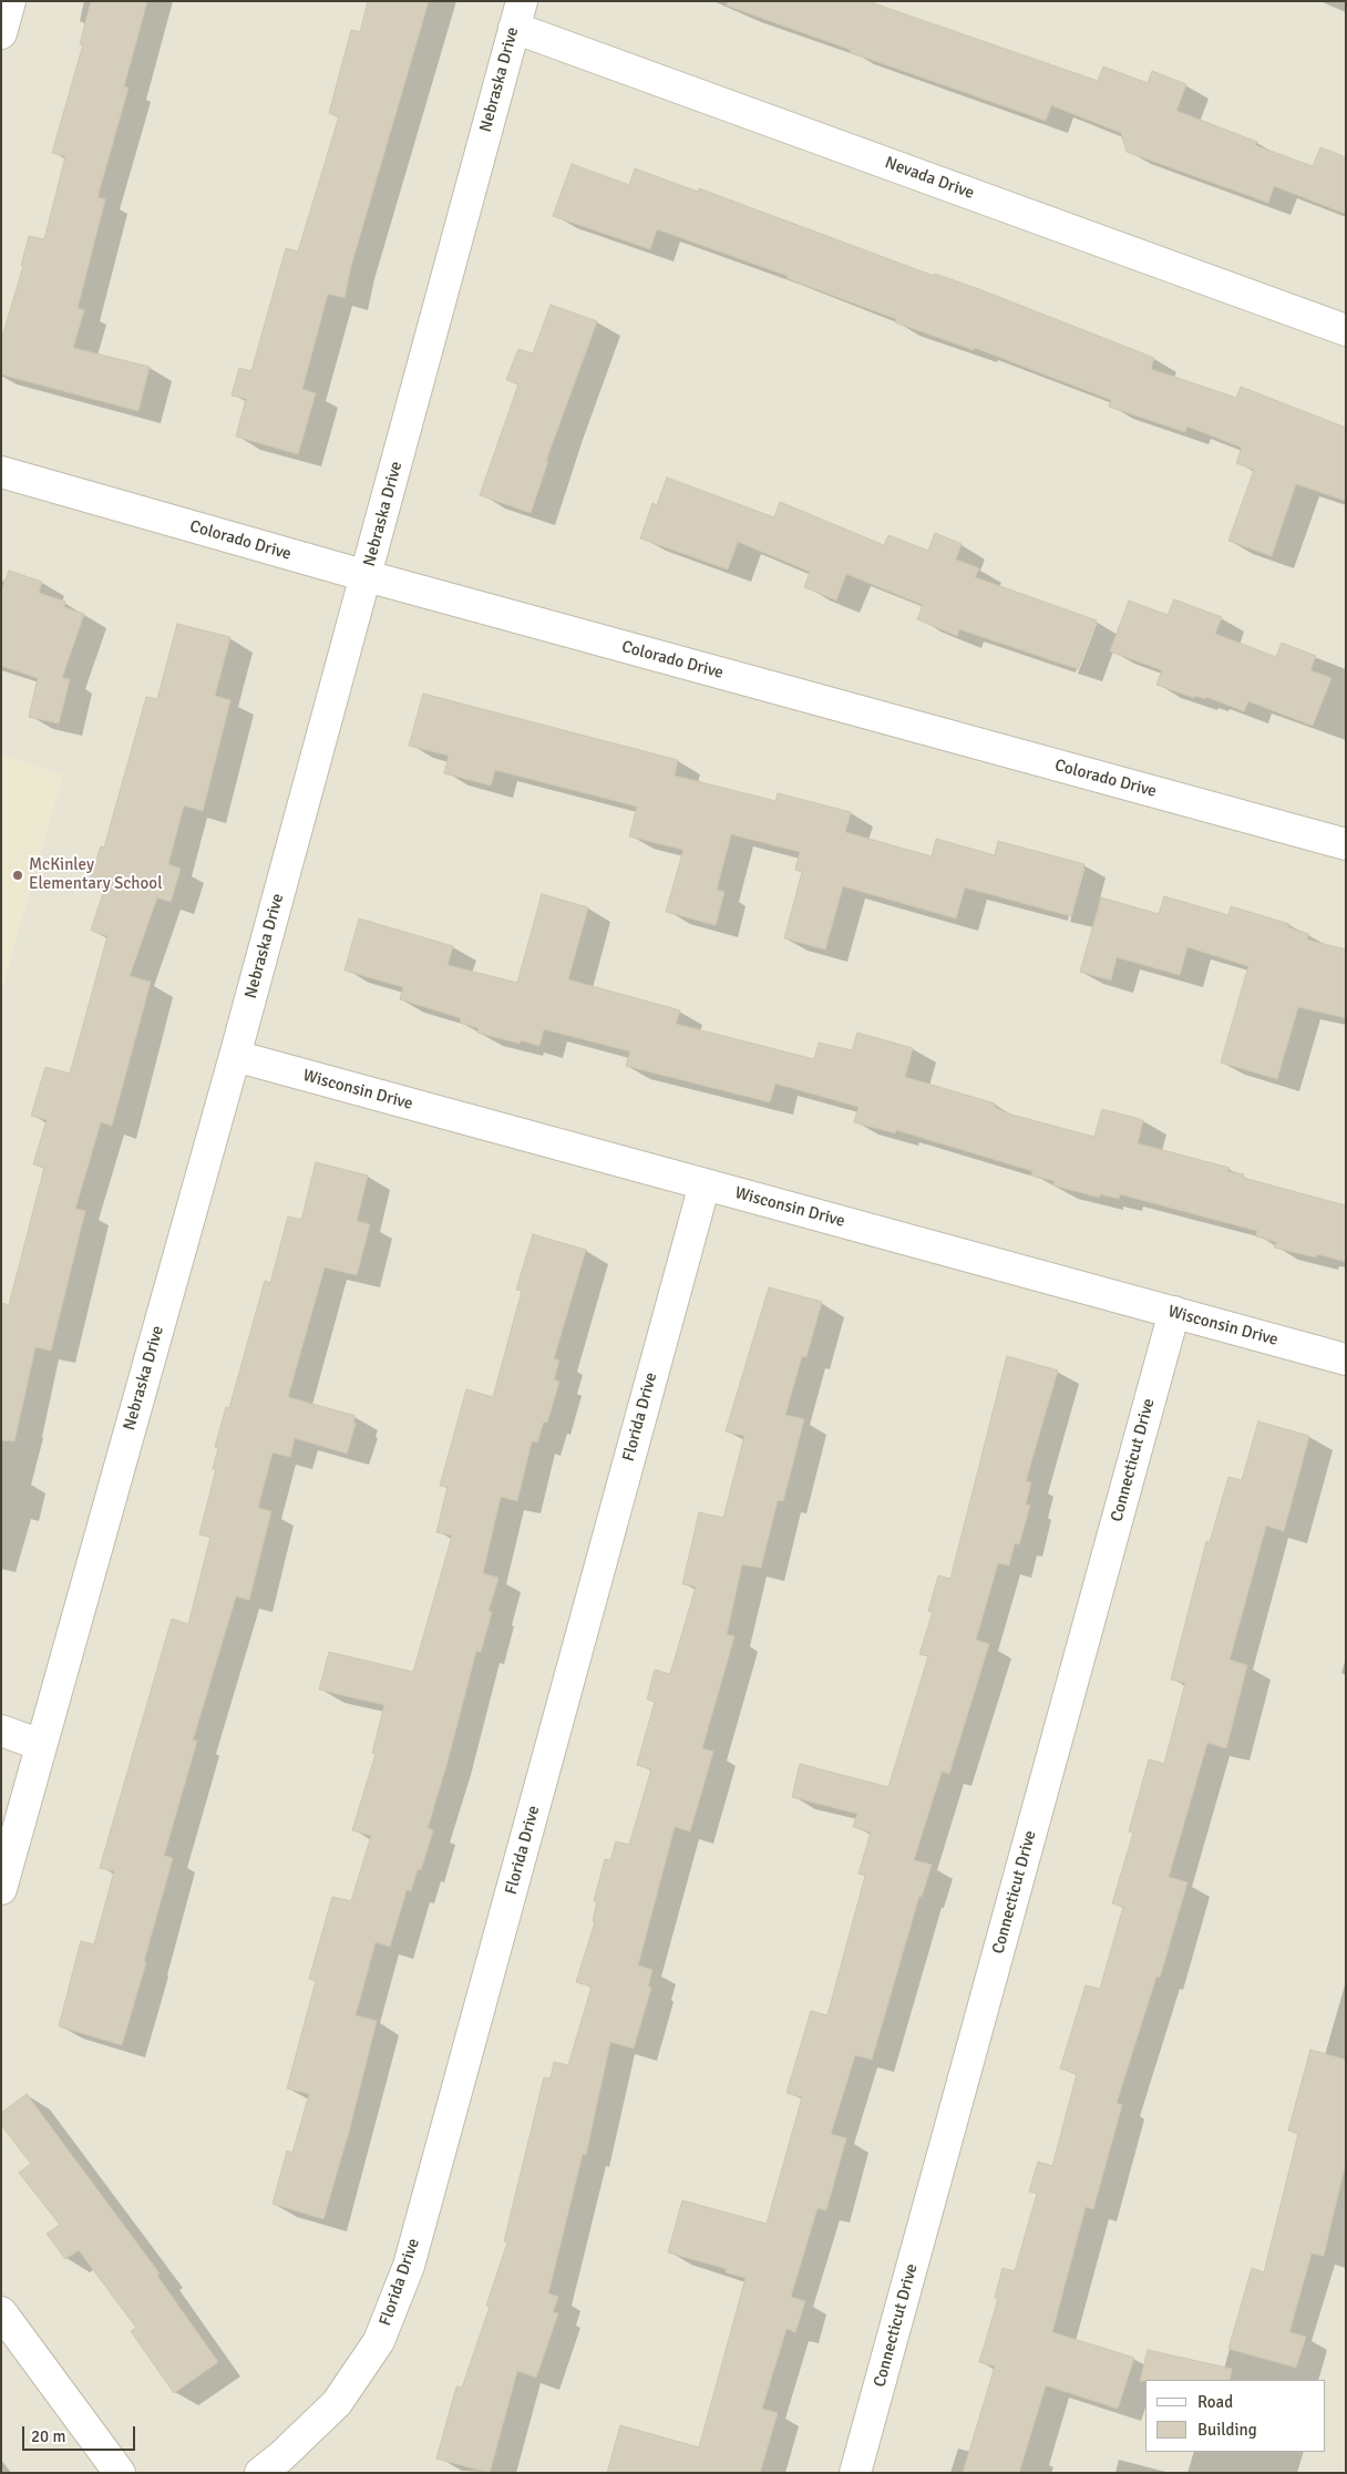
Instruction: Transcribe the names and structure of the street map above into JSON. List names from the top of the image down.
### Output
{
  "streets": {
    "street": [
      "Nebraska Drive",
      "Nevada Drive",
      "Colorado Drive",
      "Wisconsin Drive",
      "Florida Drive",
      "Connecticut Drive"
    ]
  },
  "crossings": [
    ["Nebraska Drive", "Nevada Drive"],
    ["Nebraska Drive", "Colorado Drive"],
    ["Nebraska Drive", "Wisconsin Drive"],
    ["Wisconsin Drive", "Florida Drive"],
    ["Wisconsin Drive", "Connecticut Drive"]
  ],
  "places": ["McKinley Elementary School"],
  "legend": ["Road", "Building"],
  "scale_bar": "20 m"
}
